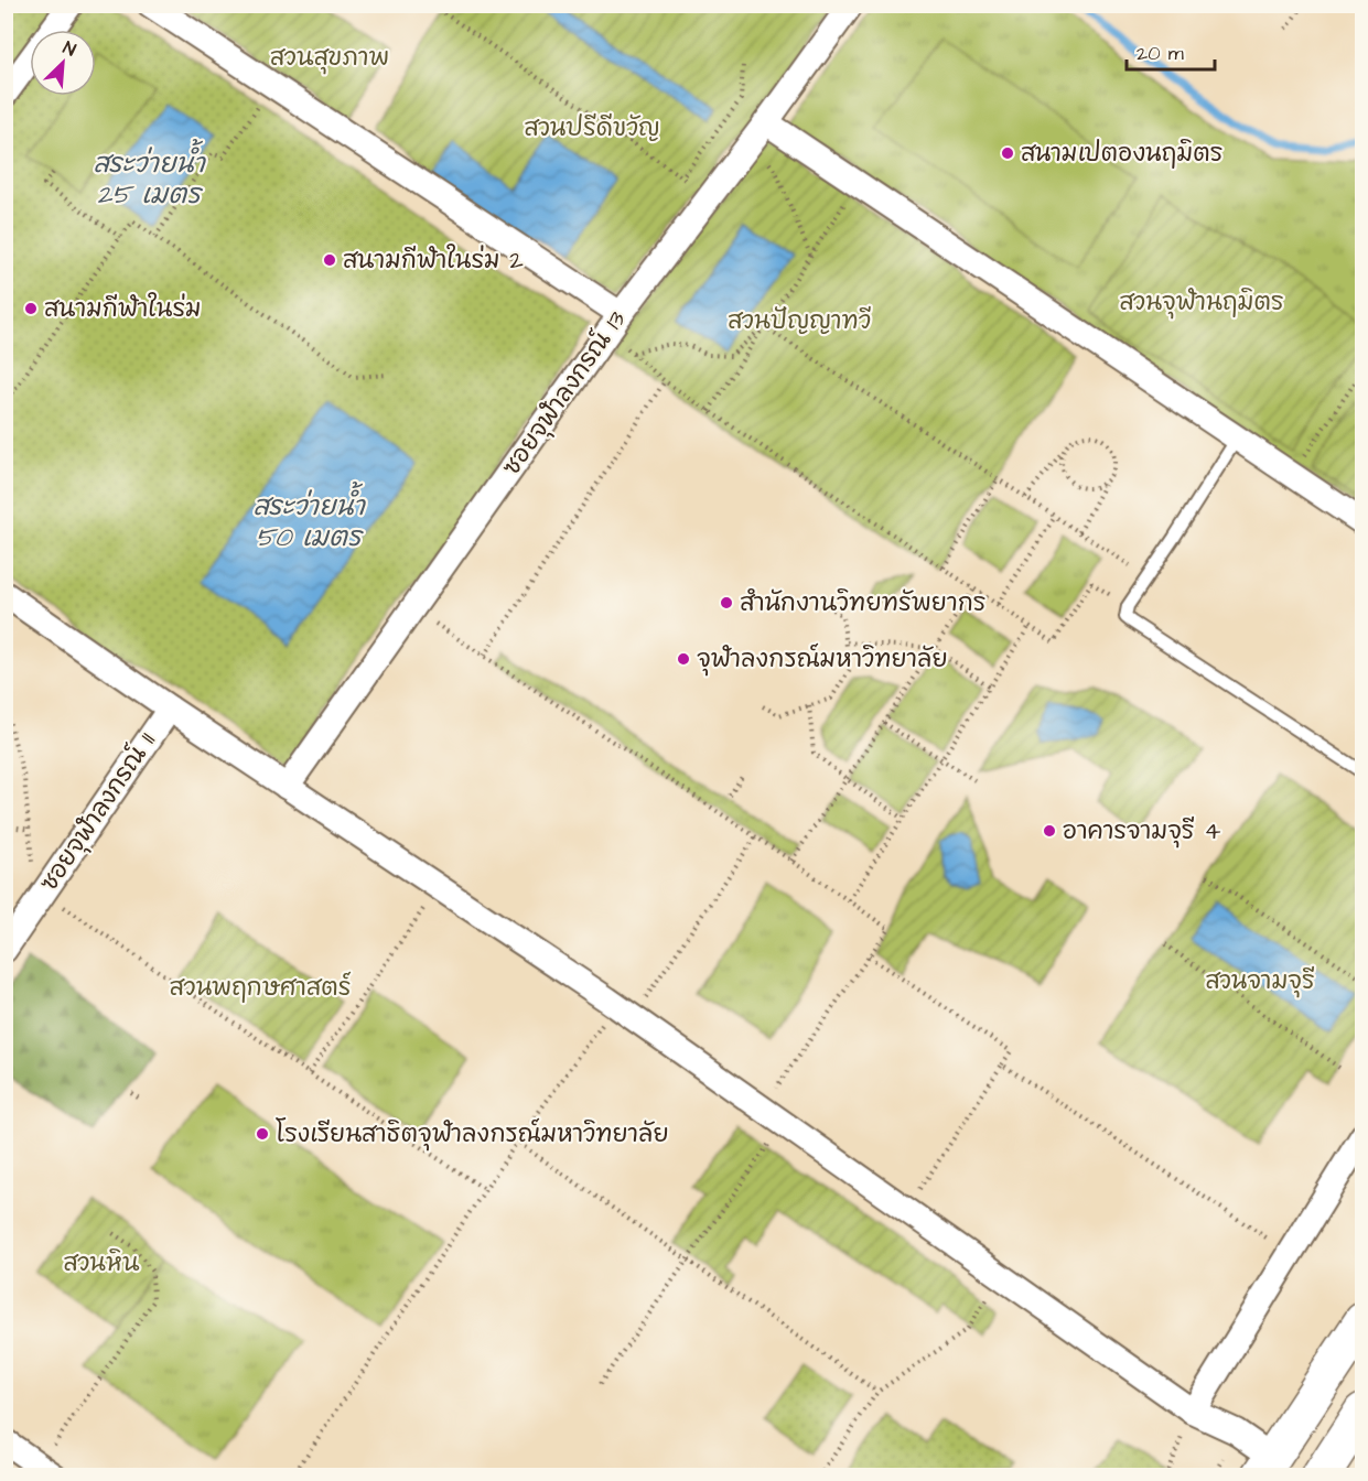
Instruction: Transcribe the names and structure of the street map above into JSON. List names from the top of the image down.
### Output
{
  "streets": {
    "street": ["ซอยจุฬาลงกรณ์ 13", "ซอยจุฬาลงกรณ์ 11"]
  },
  "water": ["สระว่ายน้ำ 25 เมตร", "สระว่ายน้ำ 50 เมตร"],
  "parks": [
    "สวนสุขภาพ",
    "สวนปรีดีขวัญ",
    "สวนจุฬานฤมิตร",
    "สวนปัญญาทวี",
    "สวนจามจุรี",
    "สวนพฤกษศาสตร์",
    "สวนหิน"
  ],
  "places": [
    "สนามเปตองนฤมิตร",
    "สนามกีฬาในร่ม 2",
    "สนามกีฬาในร่ม",
    "สำนักงานวิทยทรัพยากร",
    "จุฬาลงกรณ์มหาวิทยาลัย",
    "อาคารจามจุรี 4",
    "โรงเรียนสาธิตจุฬาลงกรณ์มหาวิทยาลัย"
  ],
  "scale_bar": "20 m",
  "north": "top right"
}
